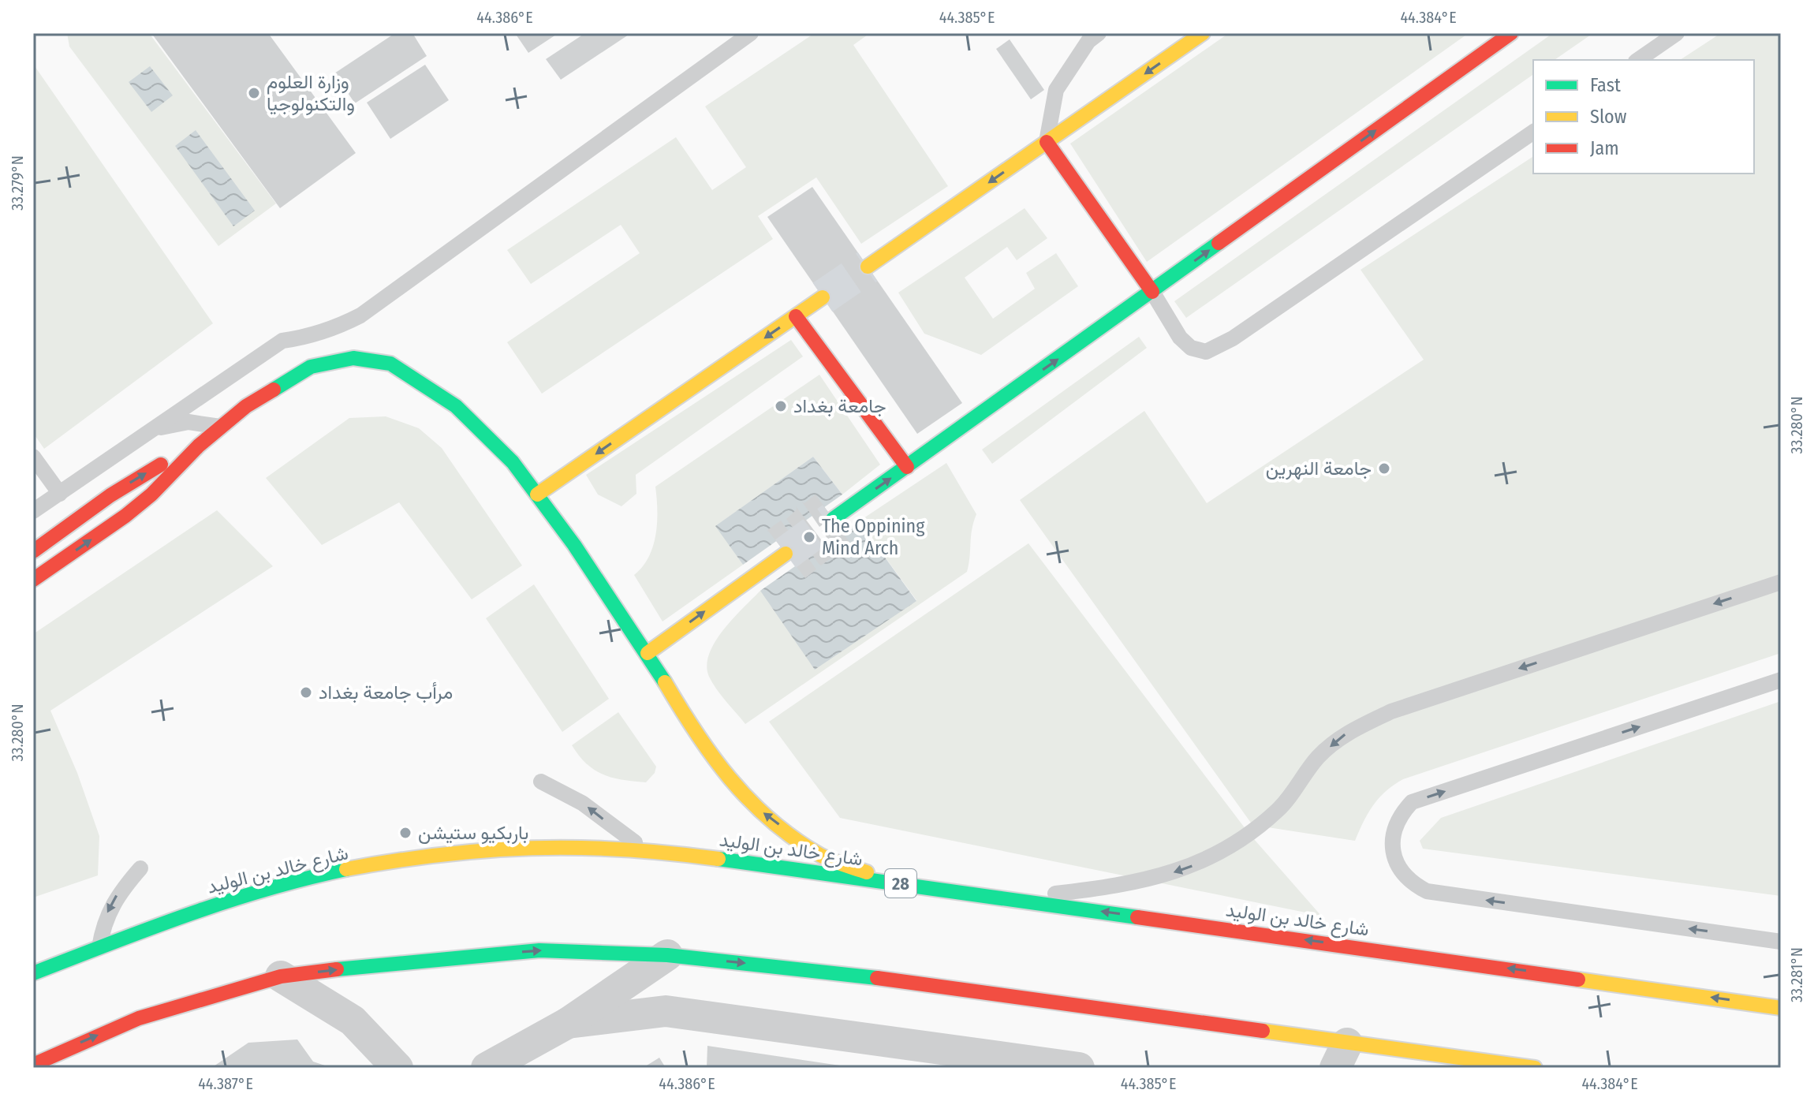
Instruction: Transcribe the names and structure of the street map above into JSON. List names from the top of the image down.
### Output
{
  "streets": {
    "street": ["شارع خالد بن الوليد", "28"]
  },
  "places": [
    "وزارة العلوم والتكنولوجيا",
    "جامعة بغداد",
    "جامعة النهرين",
    "The Oppining Mind Arch",
    "مرأب جامعة بغداد",
    "باربكيو ستيشن"
  ],
  "legend": ["Fast", "Slow", "Jam"],
  "coordinates": [
    "44.386°E",
    "44.385°E",
    "44.384°E",
    "33.279°N",
    "33.280°N",
    "33.281°N",
    "44.387°E"
  ]
}
